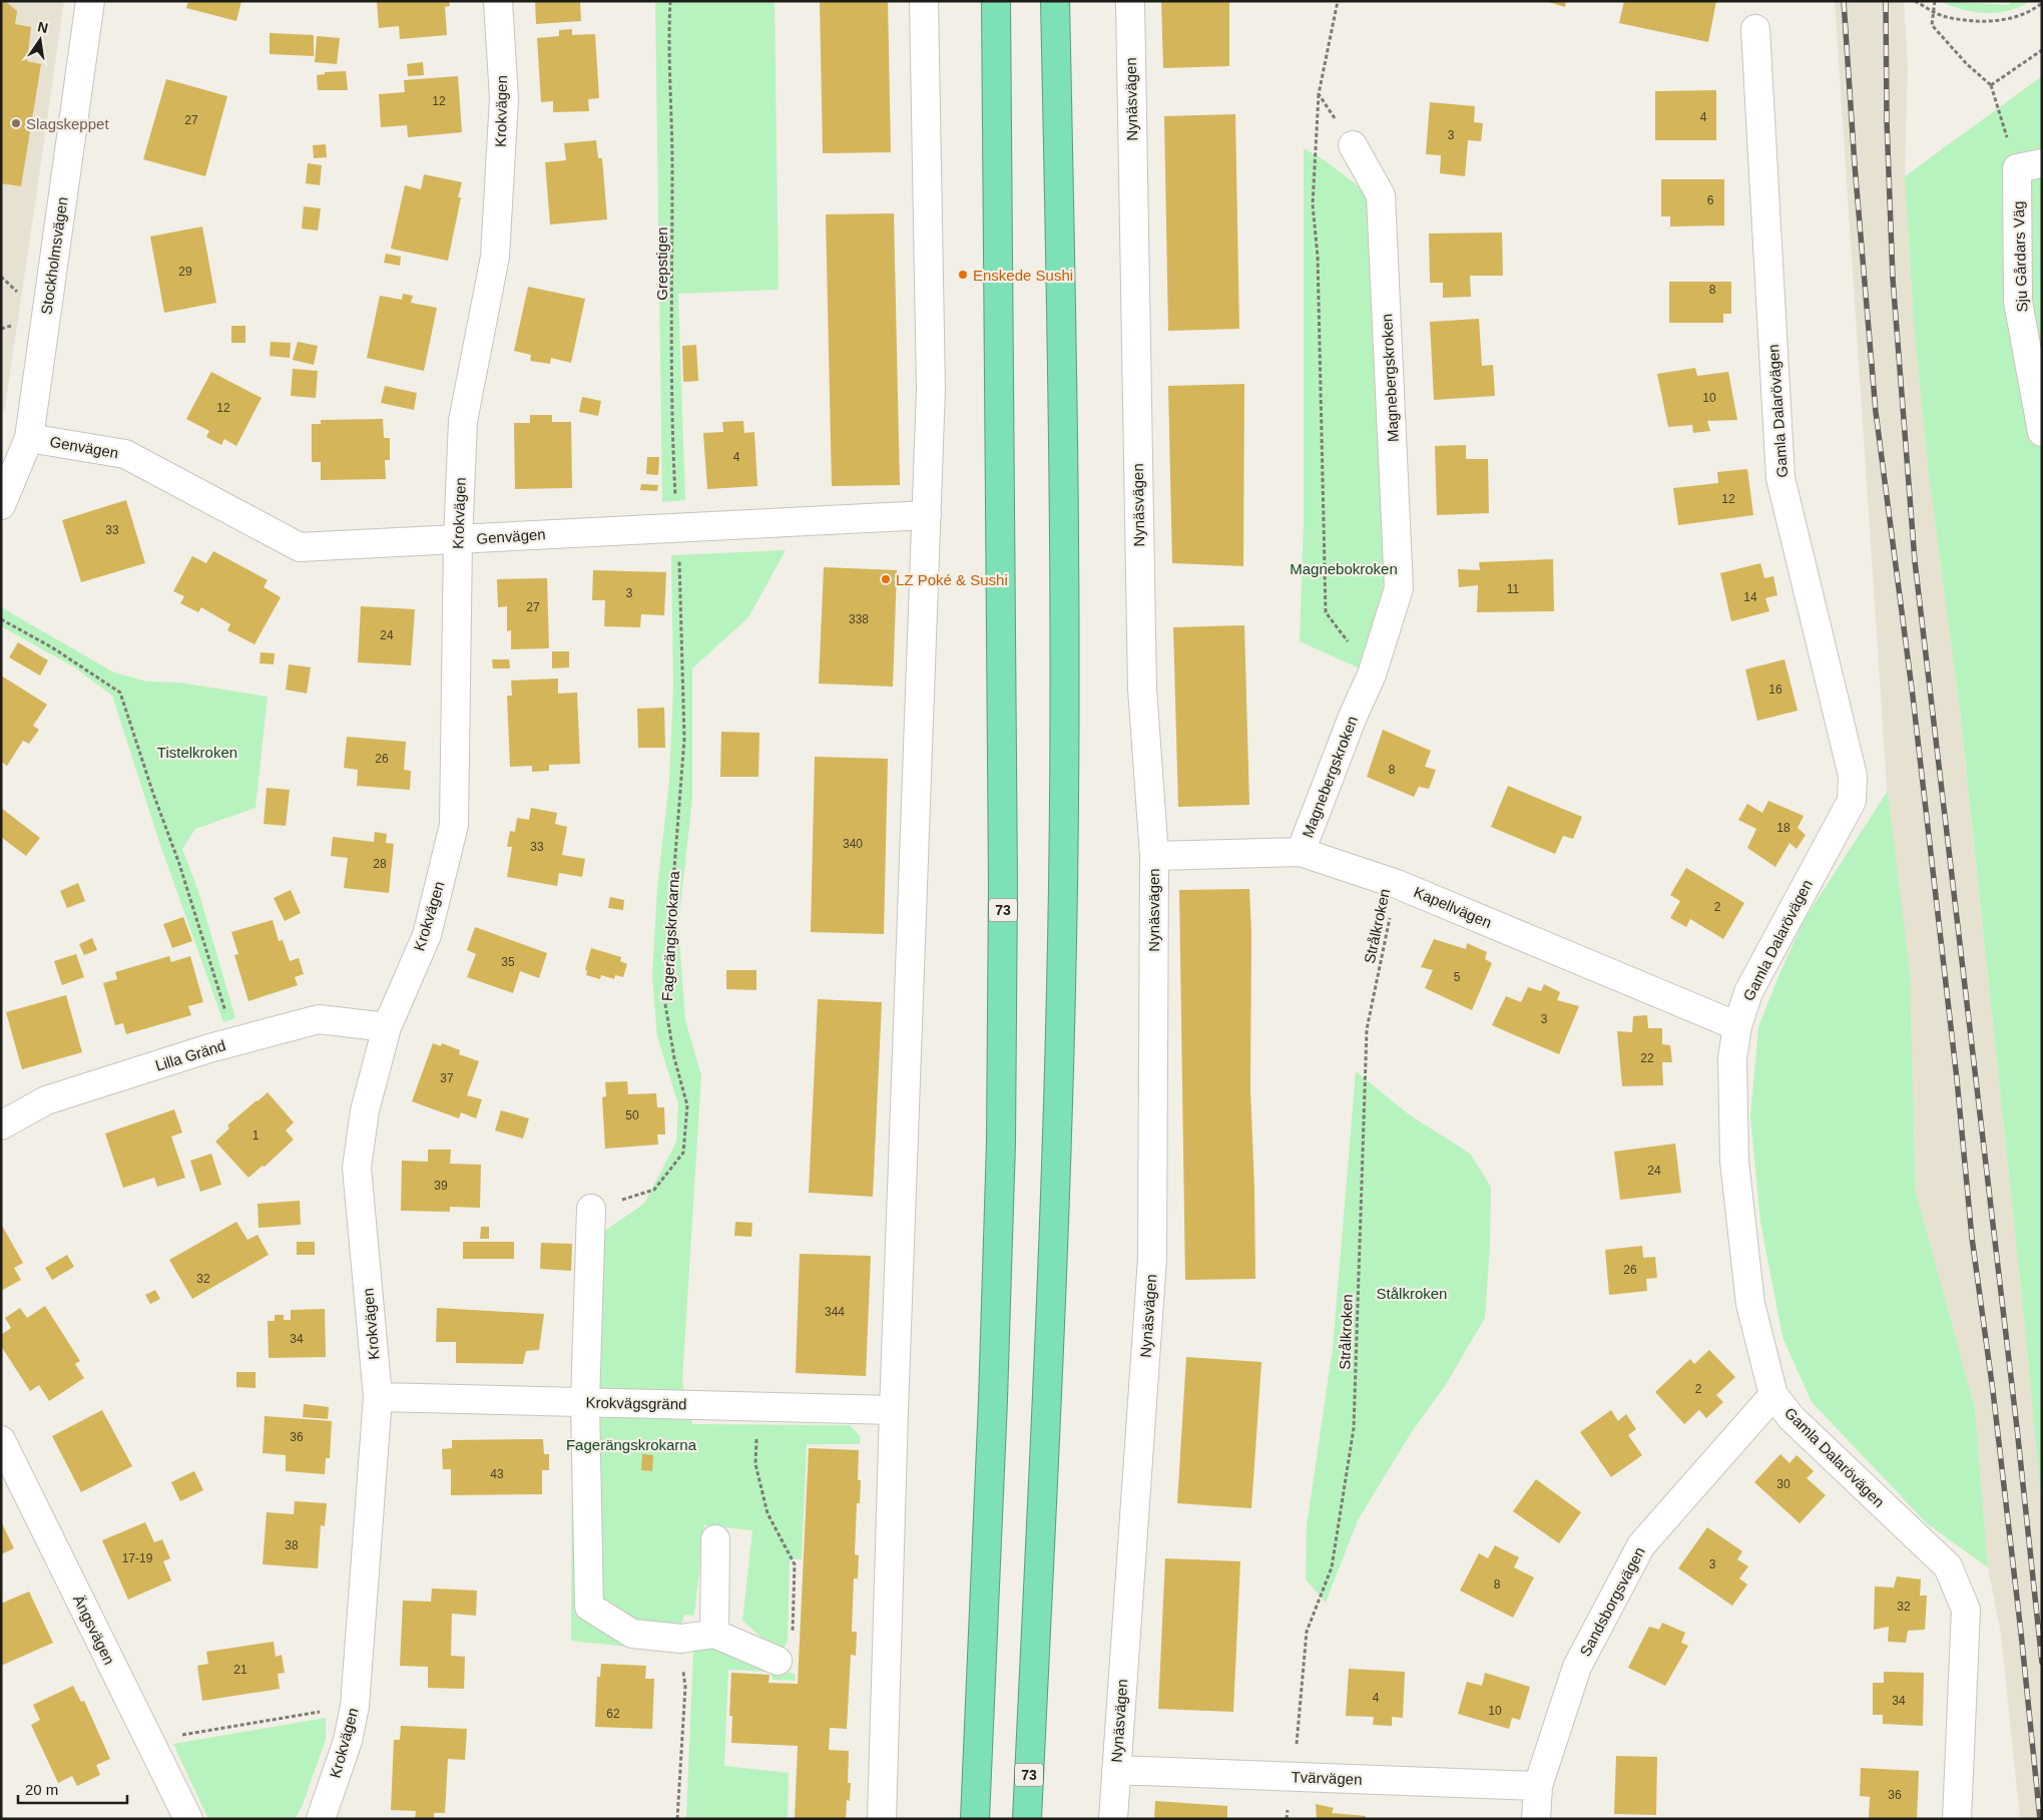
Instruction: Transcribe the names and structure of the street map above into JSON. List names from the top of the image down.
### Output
{
  "streets": {
    "highway": ["73"],
    "street": [
      "Nynäsvägen",
      "Krokvägen",
      "Stockholmsvägen",
      "Sju Gårdars Väg",
      "Magnebergskroken",
      "Gamla Dalarövägen",
      "Genvägen",
      "Kapellvägen",
      "Lilla Gränd",
      "Krokvägsgränd",
      "Sandsborgsvägen",
      "Ängsvägen",
      "Tvärvägen"
    ],
    "path": ["Grepstigen", "Strålkroken", "Fagerängskrokarna"]
  },
  "crossings": [
    ["Nynäsvägen", "Kapellvägen"],
    ["Nynäsvägen", "Tvärvägen"],
    ["Krokvägen", "Genvägen"],
    ["Krokvägen", "Lilla Gränd"],
    ["Krokvägen", "Krokvägsgränd"],
    ["Stockholmsvägen", "Genvägen"],
    ["Grepstigen", "Genvägen"],
    ["Grepstigen", "Fagerängskrokarna"],
    ["Magnebergskroken", "Kapellvägen"],
    ["Gamla Dalarövägen", "Kapellvägen"],
    ["Gamla Dalarövägen", "Sandsborgsvägen"],
    ["Genvägen", "Fagerängskrokarna"],
    ["Kapellvägen", "Strålkroken"],
    ["Strålkroken", "Tvärvägen"],
    ["Sandsborgsvägen", "Tvärvägen"]
  ],
  "parks": [
    "Magnebokroken",
    "Tistelkroken",
    "Stålkroken",
    "Fagerängskrokarna"
  ],
  "places": ["Slagskeppet", "Enskede Sushi", "LZ Poké & Sushi"],
  "house_numbers": [
    "12",
    "4",
    "27",
    "3",
    "6",
    "29",
    "8",
    "10",
    "12",
    "4",
    "12",
    "33",
    "11",
    "3",
    "14",
    "27",
    "338",
    "24",
    "16",
    "26",
    "8",
    "18",
    "340",
    "33",
    "28",
    "2",
    "35",
    "5",
    "3",
    "22",
    "37",
    "50",
    "1",
    "24",
    "39",
    "26",
    "32",
    "344",
    "34",
    "2",
    "36",
    "43",
    "30",
    "38",
    "17-19",
    "3",
    "8",
    "32",
    "21",
    "4",
    "34",
    "10",
    "62",
    "36"
  ],
  "scale_bar": "20 m",
  "north": "top"
}
